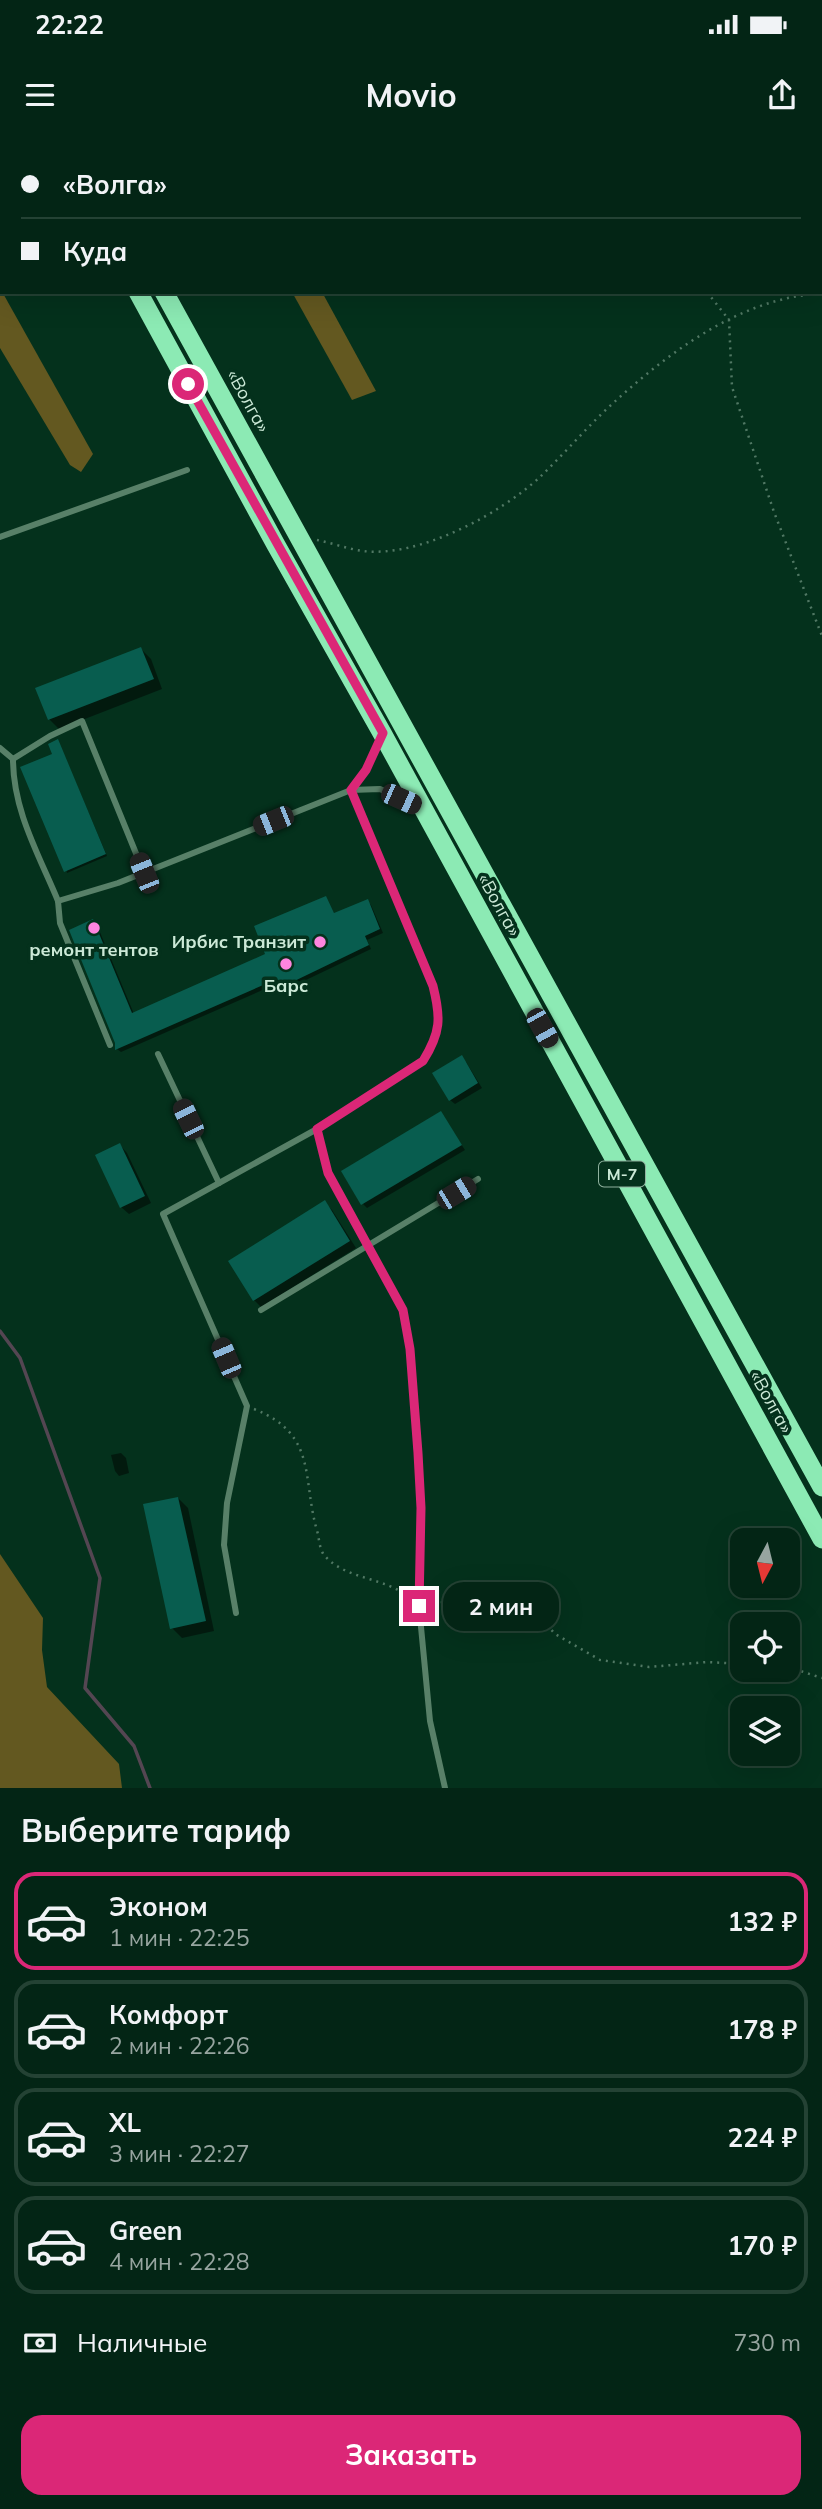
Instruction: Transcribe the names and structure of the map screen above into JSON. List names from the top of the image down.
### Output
{
  "streets": {
    "highway": ["«Волга»", "М-7"]
  },
  "places": ["ремонт тентов", "Ирбис Транзит", "Барс"],
  "north": "bottom",
  "page": {
    "status": "22:22",
    "header": "Movio",
    "banner": ["«Волга»", "Куда"],
    "bubble": "2 мин",
    "heading": "Выберите тариф",
    "list": [
      {
        "name": "Эконом",
        "note": "1 мин · 22:25",
        "value": "132 ₽"
      },
      {
        "name": "Комфорт",
        "note": "2 мин · 22:26",
        "value": "178 ₽"
      },
      {
        "name": "XL",
        "note": "3 мин · 22:27",
        "value": "224 ₽"
      },
      {
        "name": "Green",
        "note": "4 мин · 22:28",
        "value": "170 ₽"
      }
    ],
    "pay": ["Наличные", "730 m"],
    "buttons": "Заказать"
  }
}
